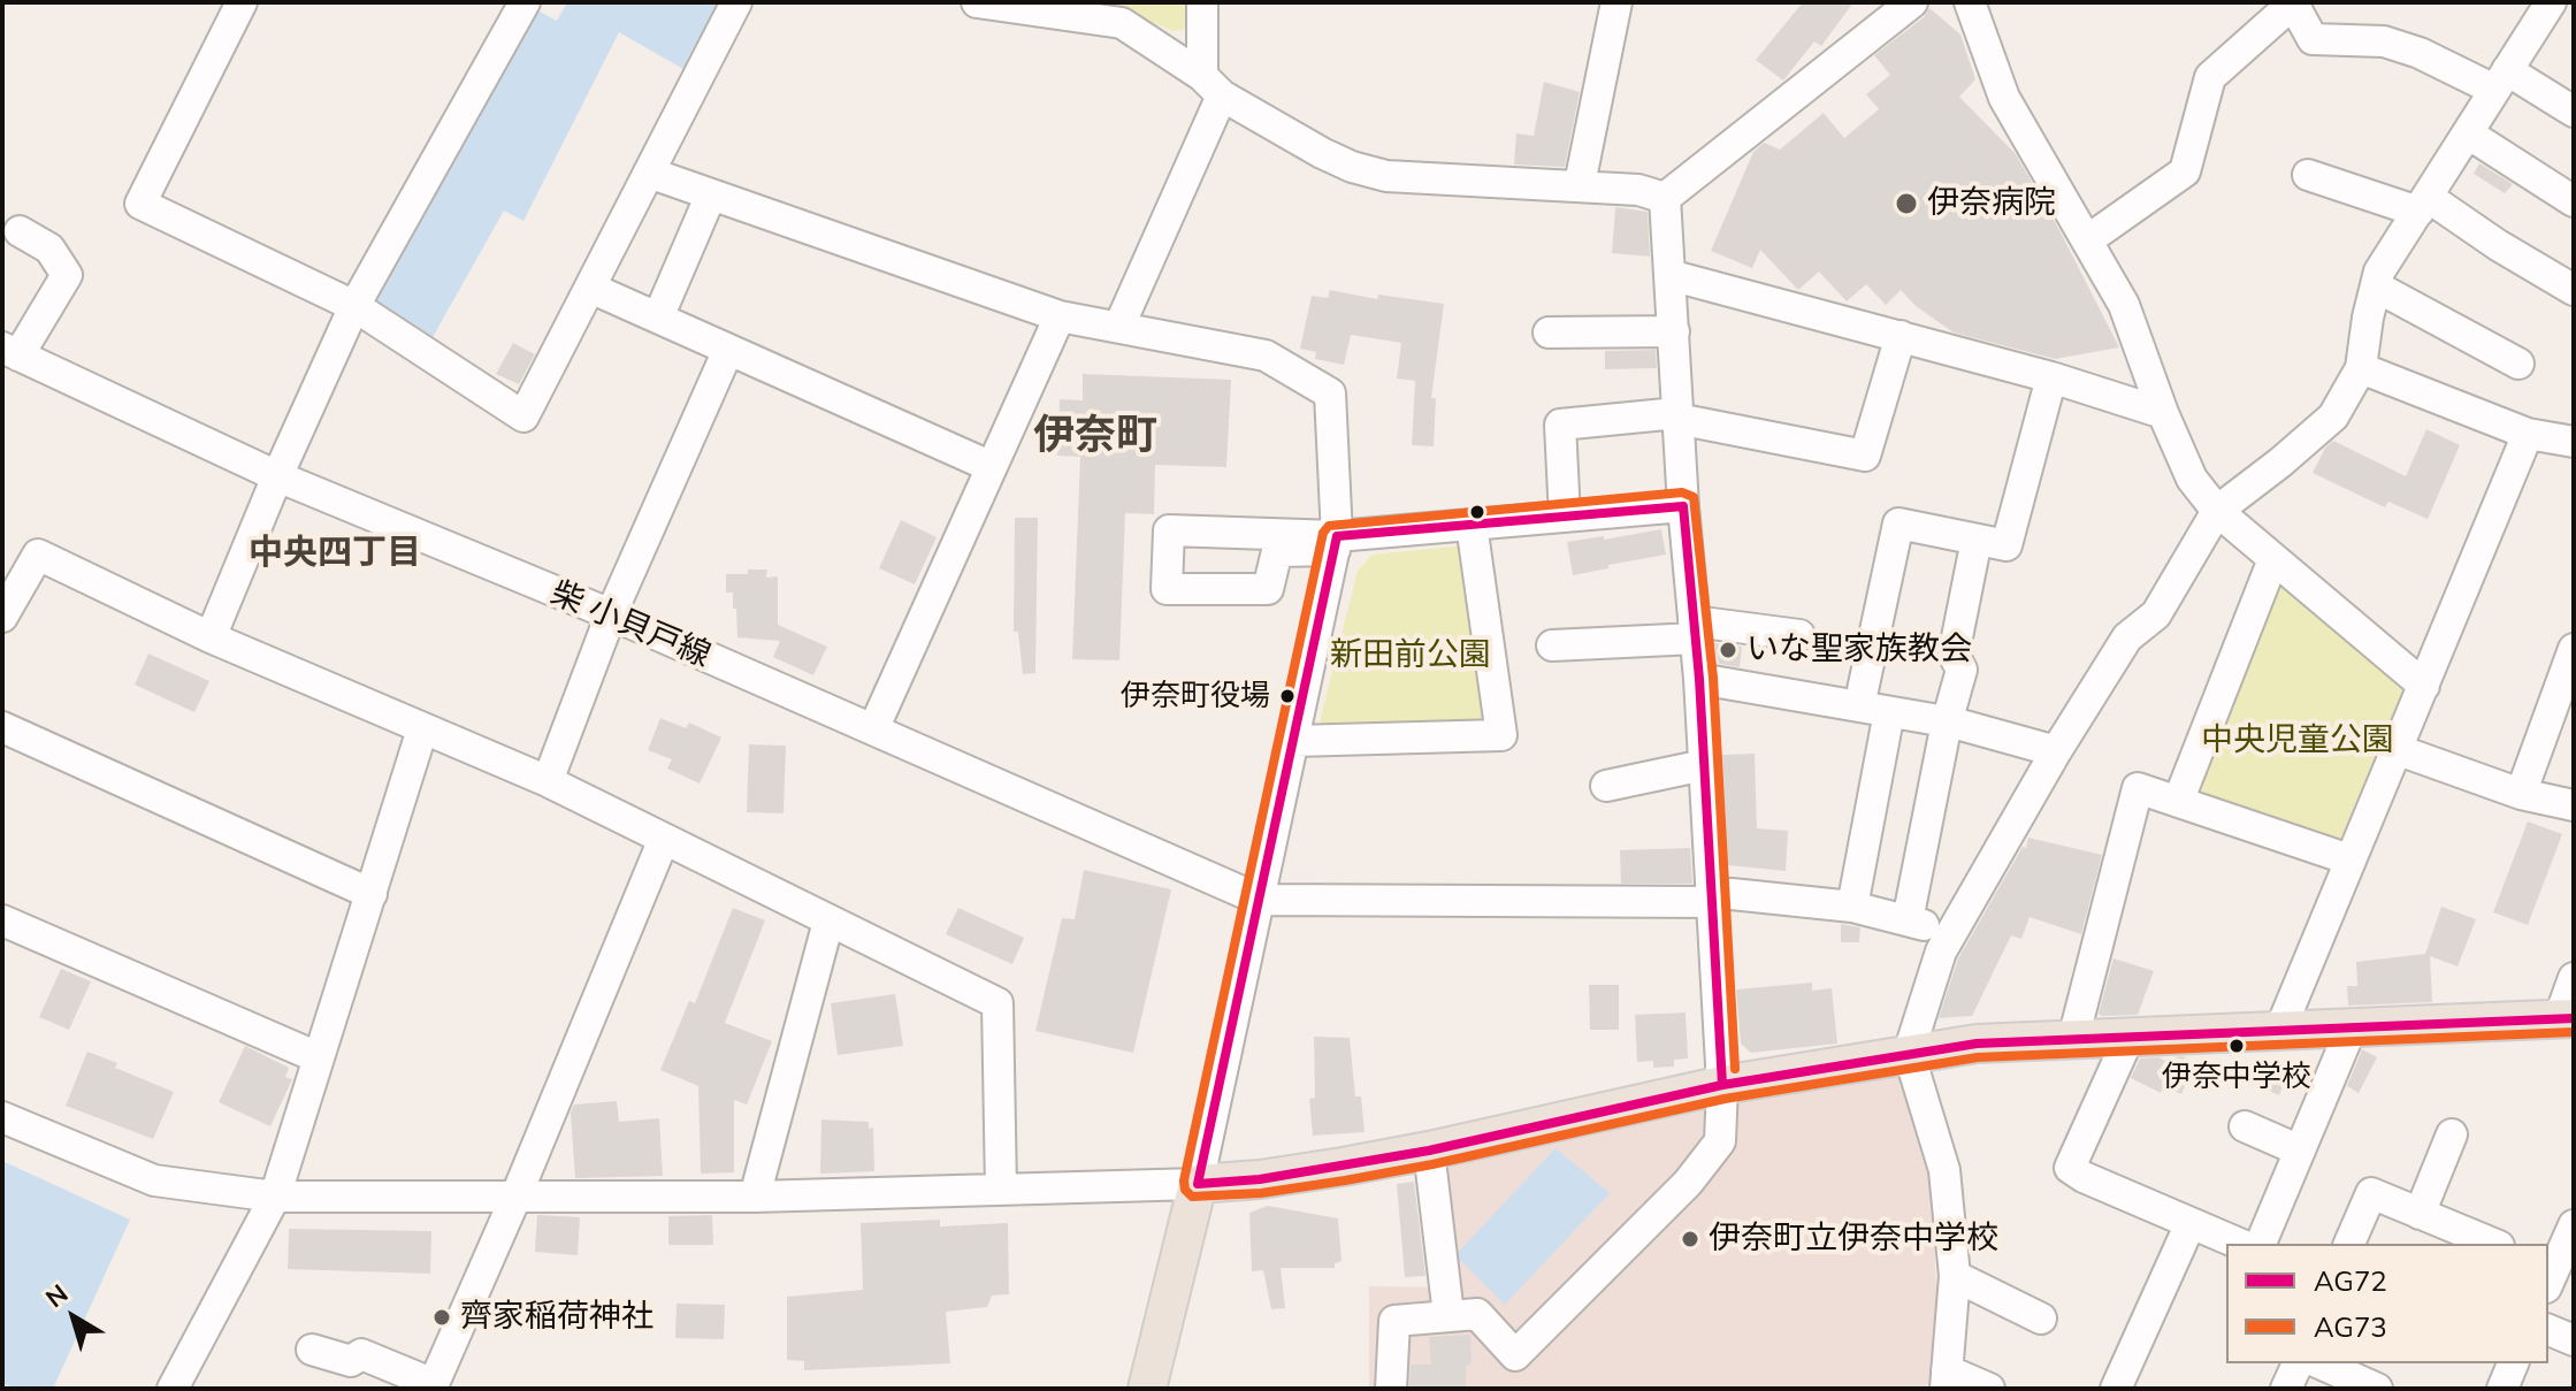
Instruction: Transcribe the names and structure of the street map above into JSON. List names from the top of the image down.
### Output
{
  "streets": {
    "street": ["柴 小貝戸線"]
  },
  "districts": ["伊奈町", "中央四丁目"],
  "parks": ["新田前公園", "中央児童公園"],
  "places": [
    "伊奈病院",
    "いな聖家族教会",
    "伊奈町役場",
    "伊奈中学校",
    "伊奈町立伊奈中学校",
    "齊家稲荷神社"
  ],
  "lines": ["transit line AG73", "transit line AG72"],
  "legend": ["AG72", "AG73"],
  "north": "top left"
}
